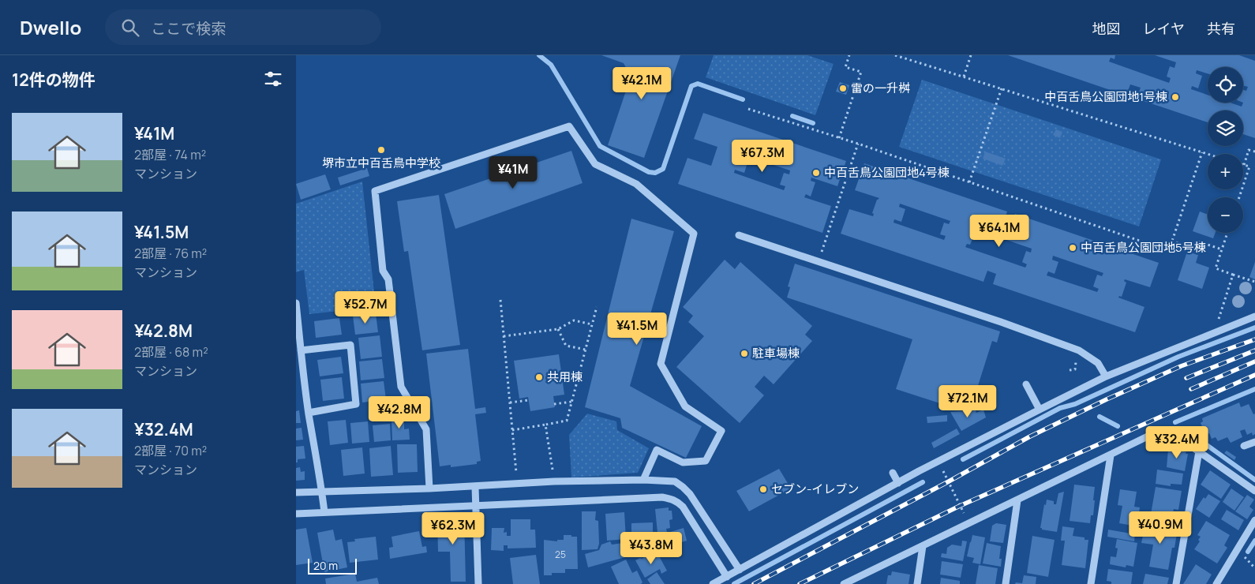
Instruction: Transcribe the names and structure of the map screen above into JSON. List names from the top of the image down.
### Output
{
  "places": [
    "雷の一升桝",
    "中百舌鳥公園団地1号棟",
    "堺市立中百舌鳥中学校",
    "中百舌鳥公園団地4号棟",
    "中百舌鳥公園団地5号棟",
    "駐車場棟",
    "共用棟",
    "セブン-イレブン"
  ],
  "house_numbers": ["25"],
  "scale_bar": "20 m",
  "page": {
    "header": "Dwello",
    "search": "ここで検索",
    "nav": ["地図", "レイヤ", "共有"],
    "heading": "12件の物件",
    "map_buttons": ["+", "−"],
    "price": [
      "¥42.1M",
      "¥67.3M",
      "¥41M",
      "¥64.1M",
      "¥52.7M",
      "¥41.5M",
      "¥72.1M",
      "¥42.8M",
      "¥32.4M",
      "¥40.9M",
      "¥62.3M",
      "¥43.8M"
    ],
    "list": [
      {
        "name": "¥41M",
        "note": "2部屋 · 74 m² · マンション"
      },
      {
        "name": "¥41.5M",
        "note": "2部屋 · 76 m² · マンション"
      },
      {
        "name": "¥42.8M",
        "note": "2部屋 · 68 m² · マンション"
      },
      {
        "name": "¥32.4M",
        "note": "2部屋 · 70 m² · マンション"
      }
    ],
    "scale": "20 m"
  }
}
